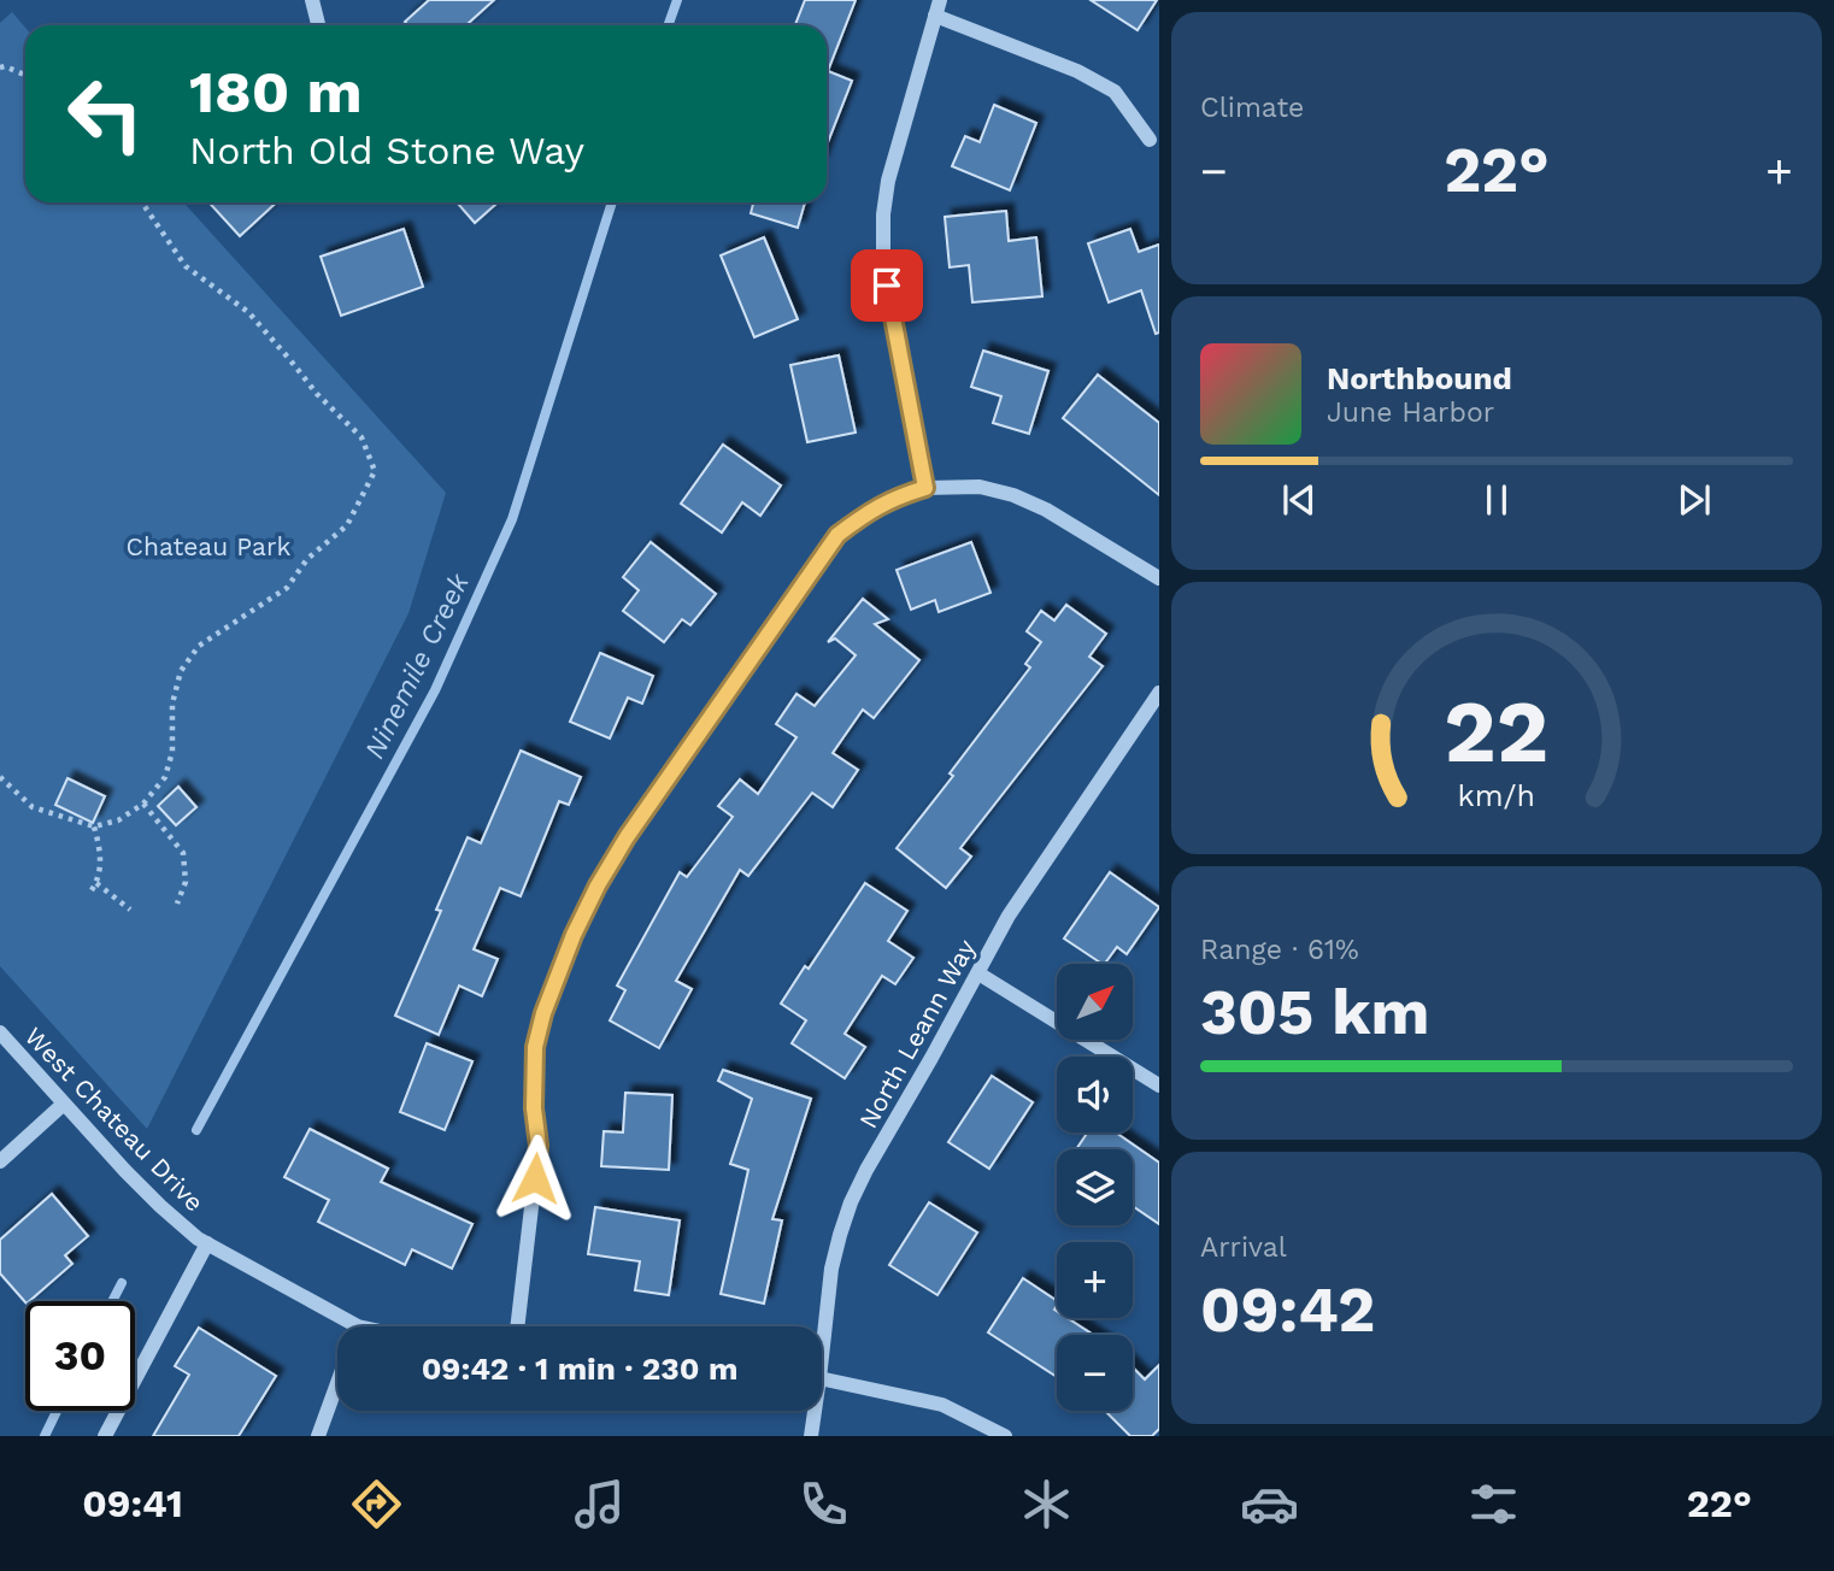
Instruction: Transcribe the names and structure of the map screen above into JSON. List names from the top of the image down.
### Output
{
  "streets": {
    "street": ["North Leann Way", "West Chateau Drive"]
  },
  "water": ["Ninemile Creek"],
  "parks": ["Chateau Park"],
  "north": "top right",
  "page": {
    "tile": [
      "Climate",
      ["Range · 61%", "305 km"],
      ["Arrival", "09:42"]
    ],
    "turn": ["180 m", "North Old Stone Way"],
    "heat": ["−", "22°", "+"],
    "song": ["Northbound", "June Harbor"],
    "map_buttons": ["+", "−"],
    "limit": "30",
    "trip": "09:42 · 1 min · 230 m",
    "tabs": ["09:41", "22°"],
    "gauge": ["22", "km/h"]
  }
}
